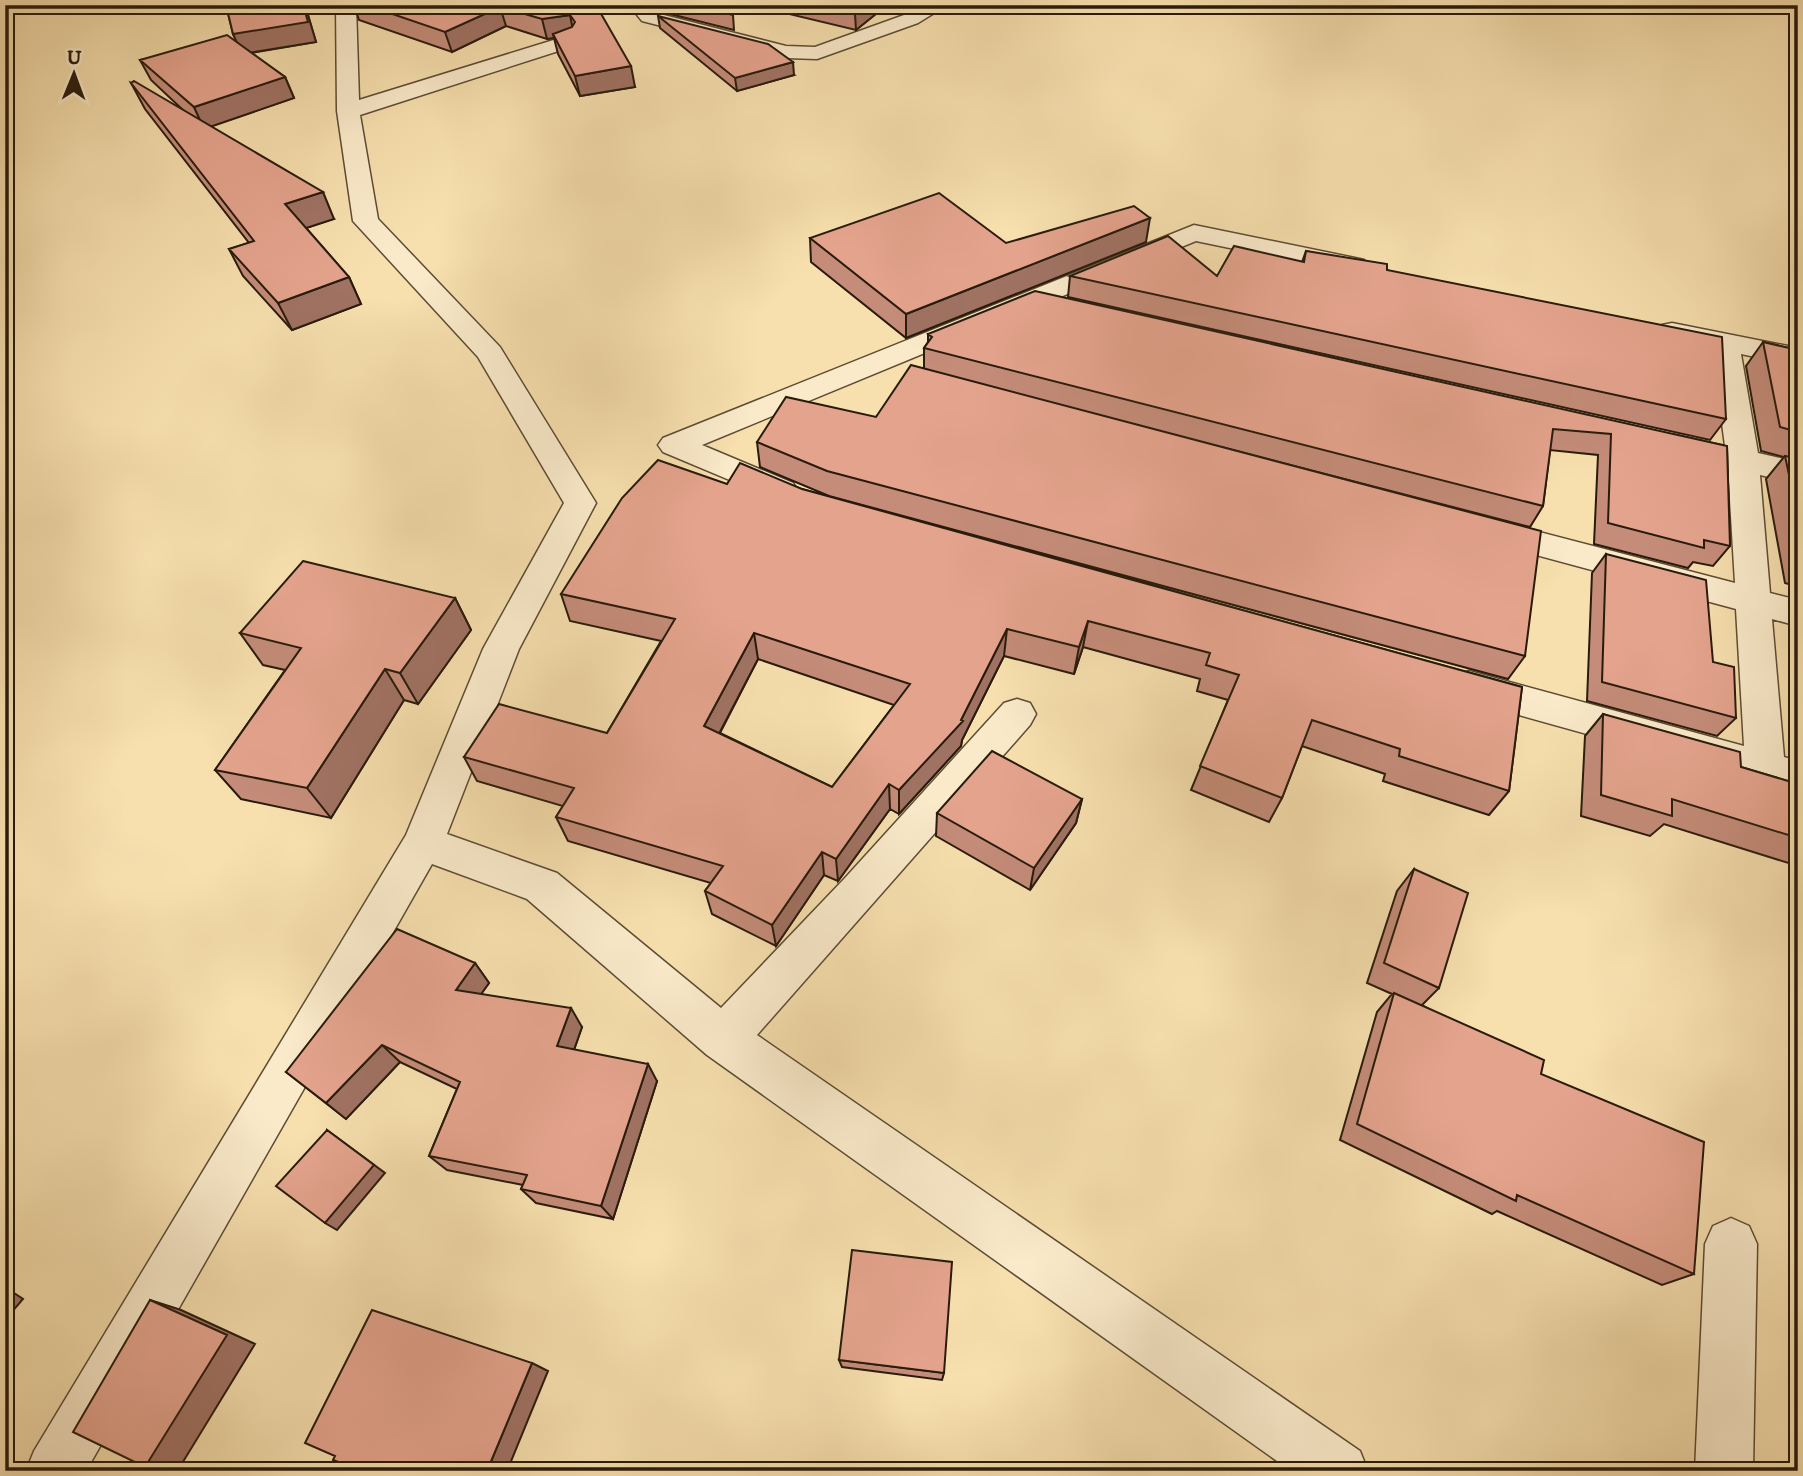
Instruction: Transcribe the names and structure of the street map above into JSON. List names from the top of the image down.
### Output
{
  "north": "top"
}
